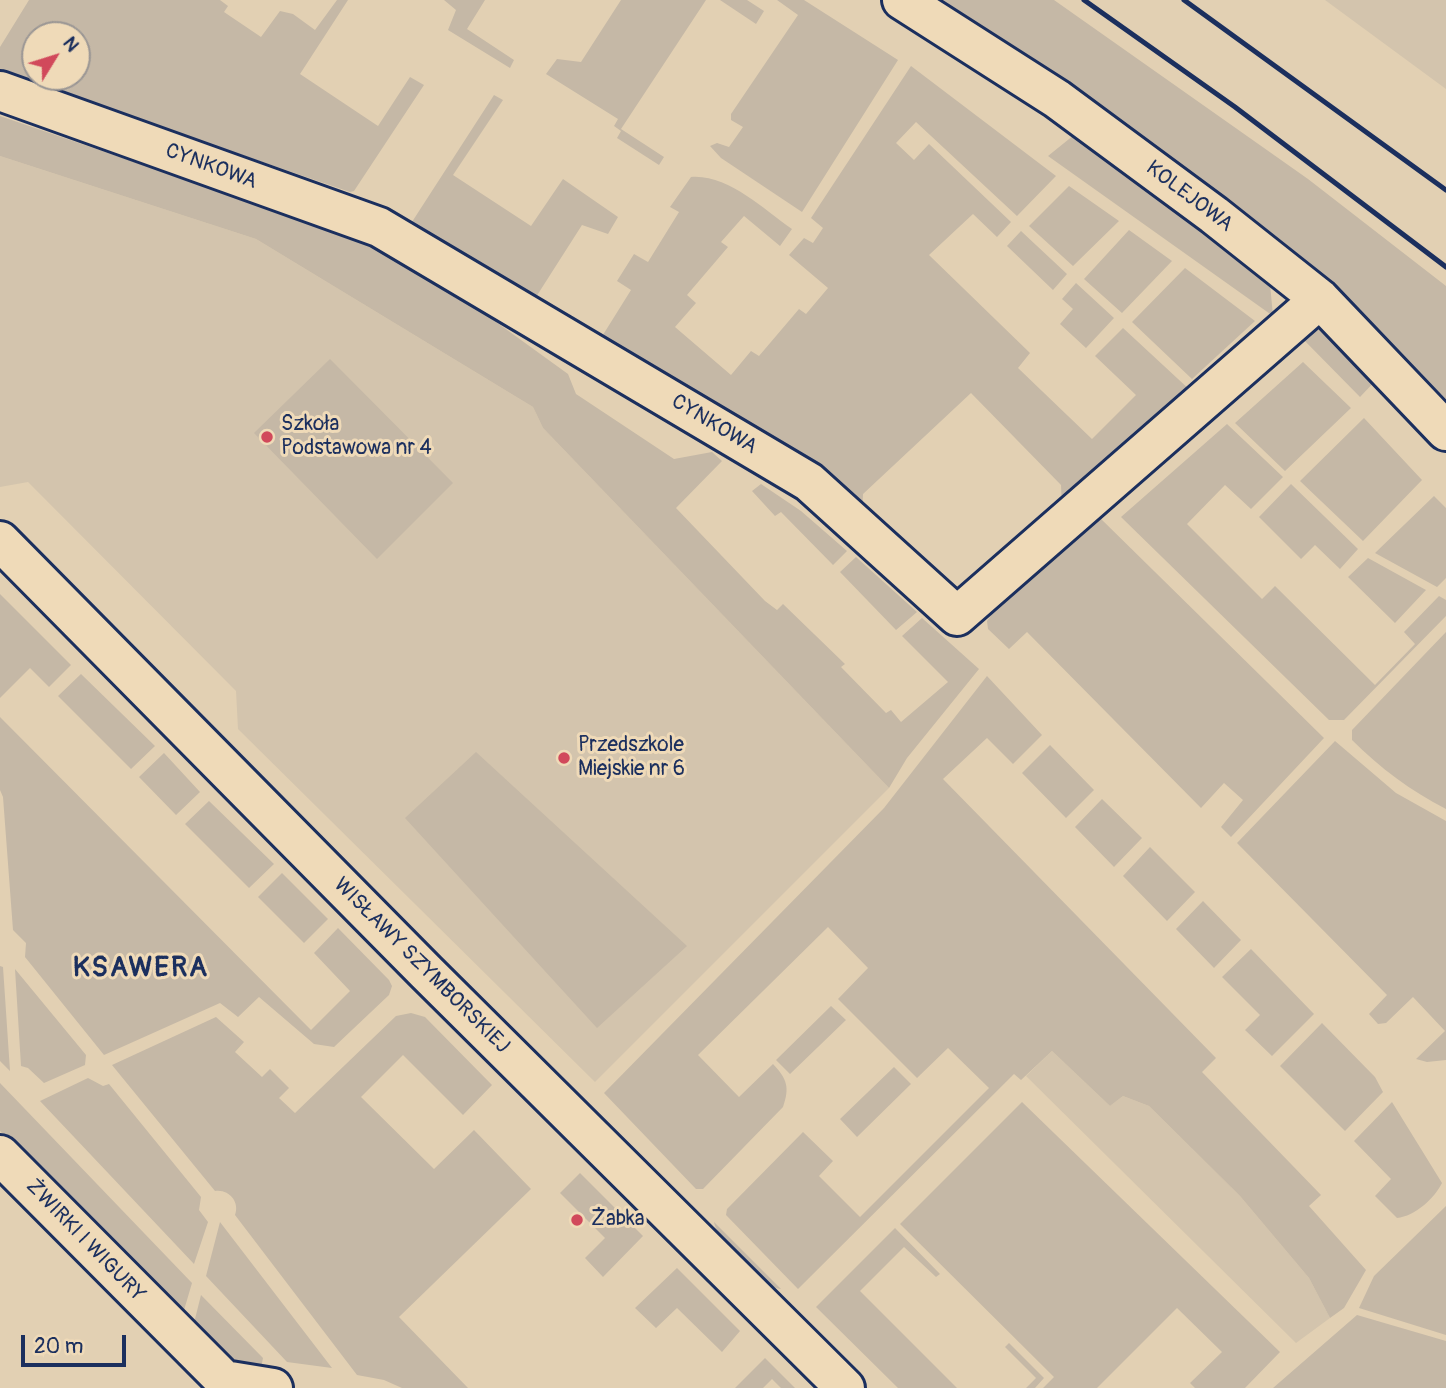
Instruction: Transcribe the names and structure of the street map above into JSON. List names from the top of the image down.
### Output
{
  "streets": {
    "street": [
      "CYNKOWA",
      "KOLEJOWA",
      "WISŁAWY SZYMBORSKIEJ",
      "ŻWIRKI I WIGURY"
    ]
  },
  "crossings": [
    ["CYNKOWA", "KOLEJOWA"]
  ],
  "districts": ["KSAWERA"],
  "places": ["Szkoła Podstawowa nr 4", "Przedszkole Miejskie nr 6", "Żabka"],
  "scale_bar": "20 m",
  "north": "top right"
}
